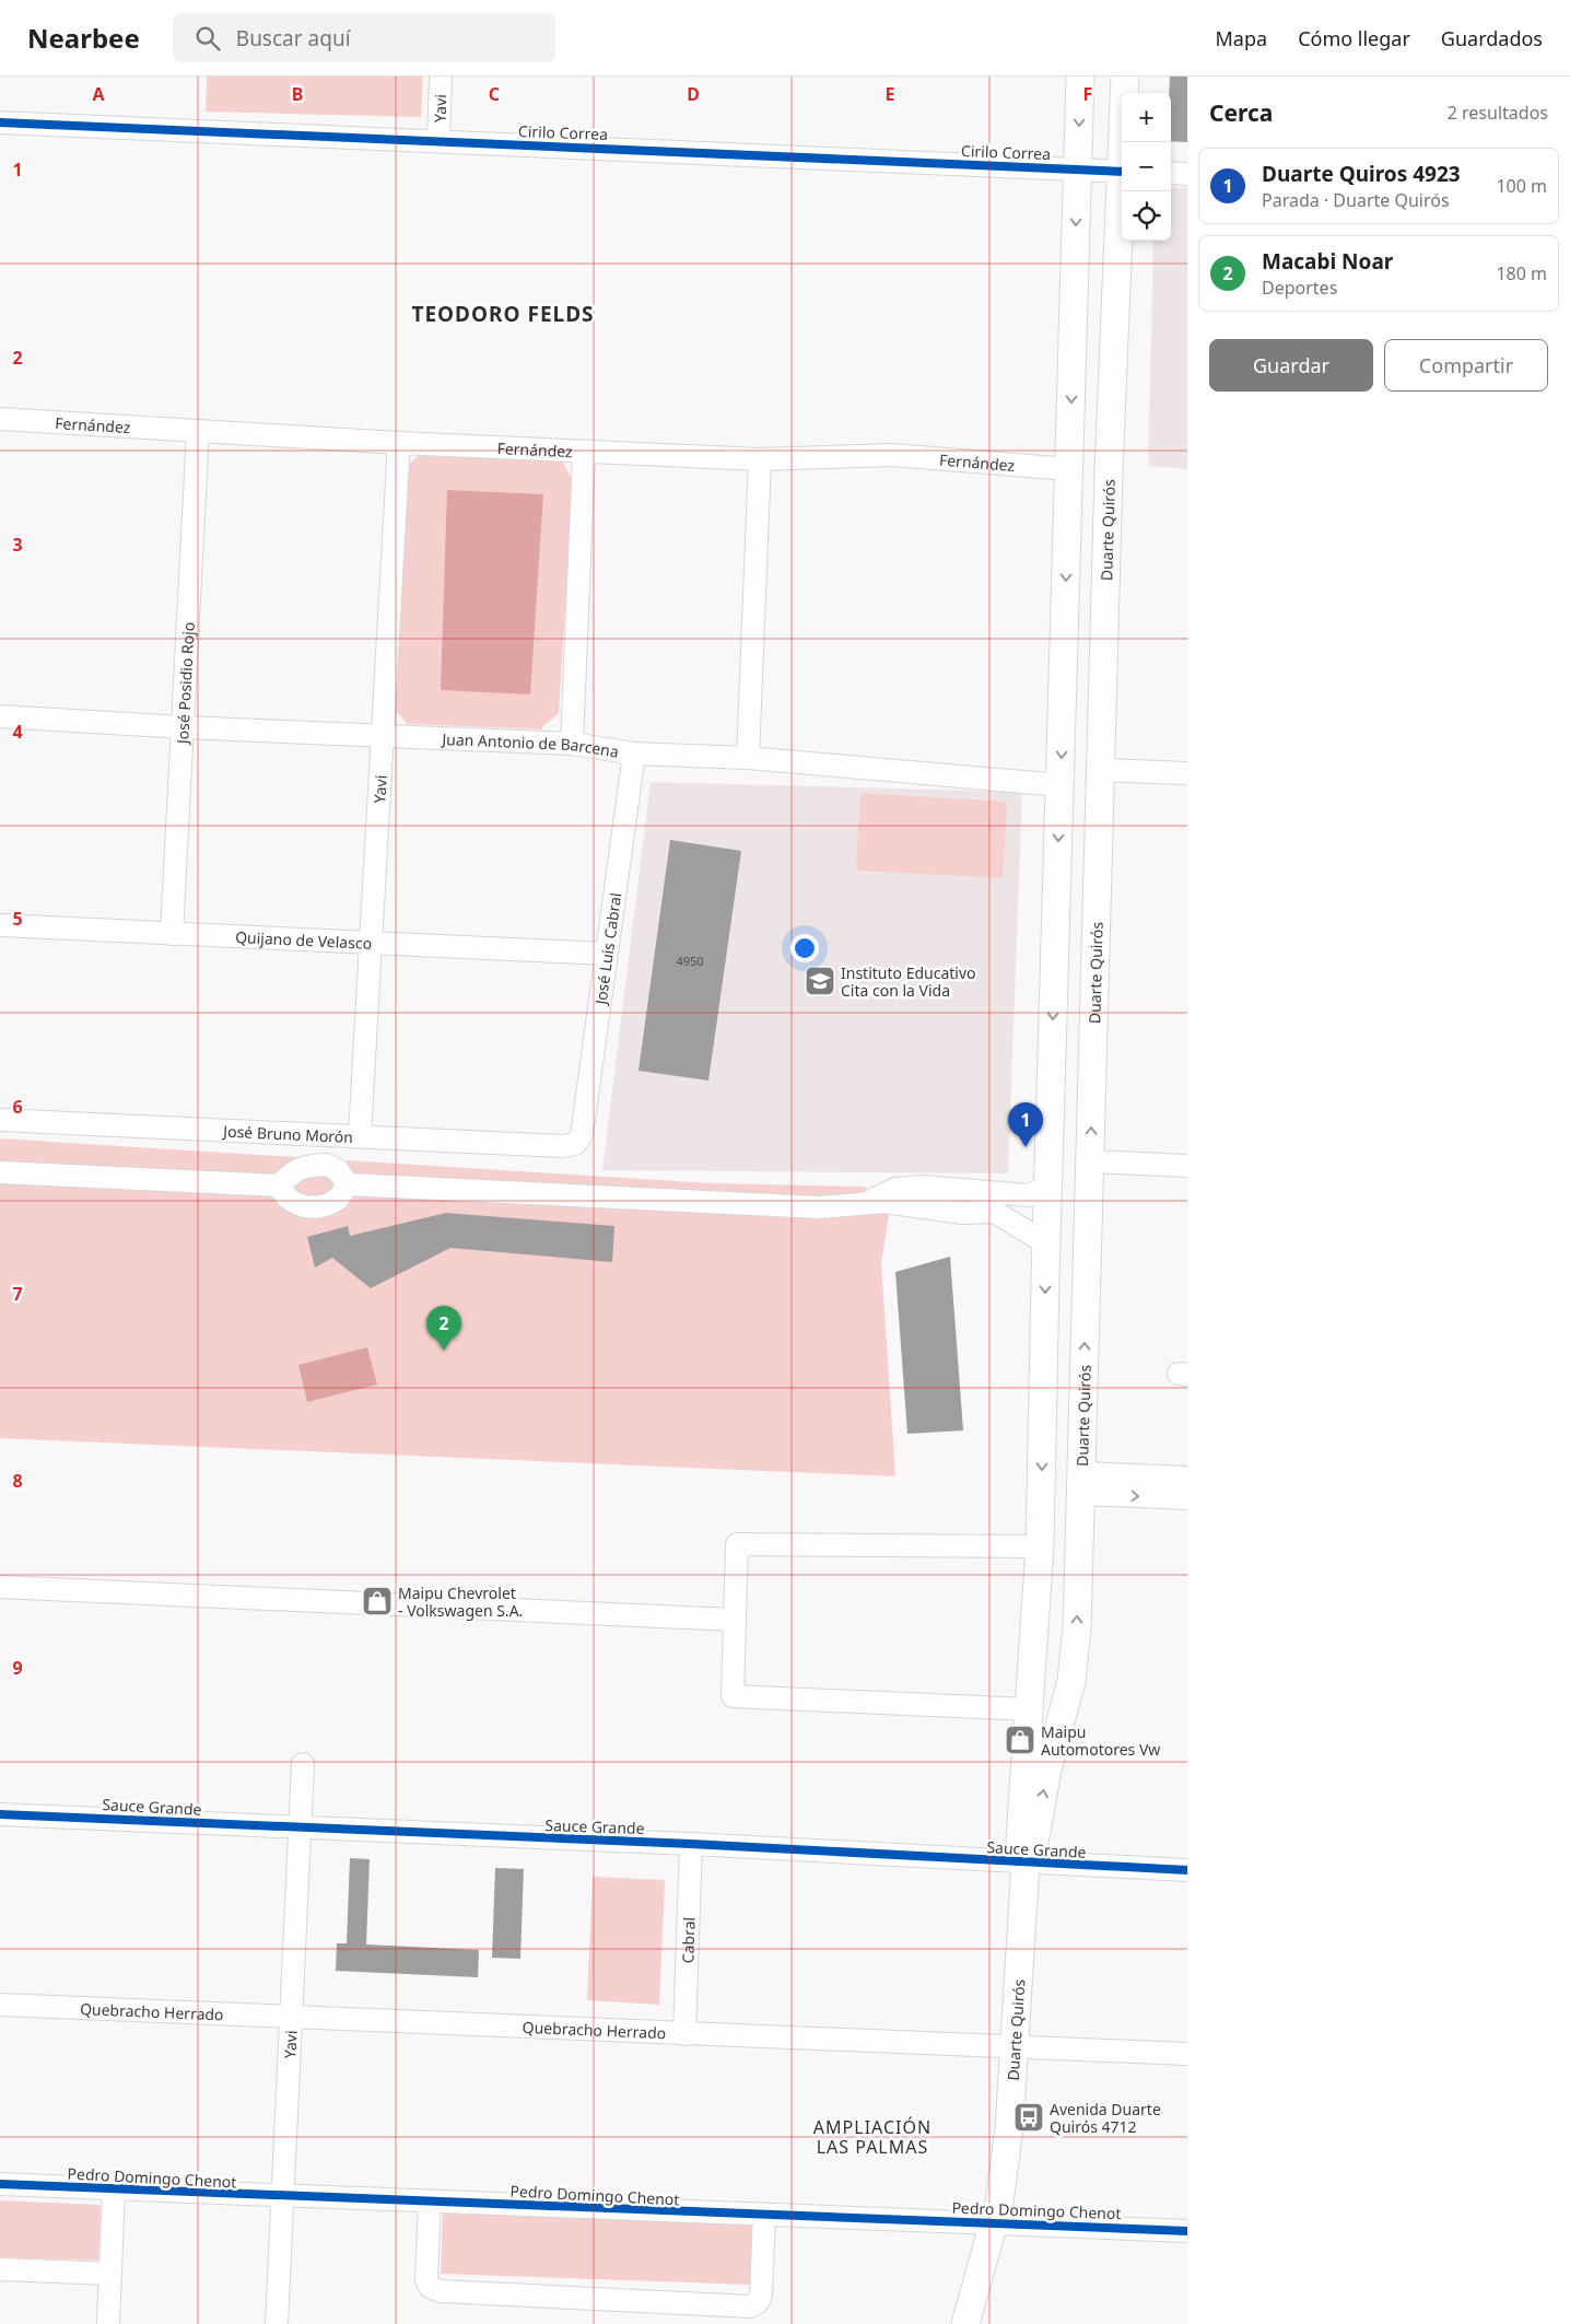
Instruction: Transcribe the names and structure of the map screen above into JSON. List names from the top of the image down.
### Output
{
  "streets": {
    "main road": ["Duarte Quirós"],
    "street": [
      "Yavi",
      "Cirilo Correa",
      "Fernández",
      "José Posidio Rojo",
      "Juan Antonio de Barcena",
      "Quijano de Velasco",
      "José Luis Cabral",
      "José Bruno Morón",
      "Sauce Grande",
      "Cabral",
      "Quebracho Herrado",
      "Pedro Domingo Chenot"
    ]
  },
  "crossings": [
    ["Yavi", "Cirilo Correa"],
    ["Yavi", "Fernández"],
    ["Yavi", "Juan Antonio de Barcena"],
    ["Yavi", "Quijano de Velasco"],
    ["Yavi", "José Bruno Morón"],
    ["Yavi", "Sauce Grande"],
    ["Yavi", "Quebracho Herrado"],
    ["Yavi", "Pedro Domingo Chenot"],
    ["Cirilo Correa", "Duarte Quirós"],
    ["Fernández", "Duarte Quirós"],
    ["Fernández", "José Posidio Rojo"],
    ["Duarte Quirós", "Juan Antonio de Barcena"],
    ["Duarte Quirós", "Sauce Grande"],
    ["Duarte Quirós", "Quebracho Herrado"],
    ["Duarte Quirós", "Pedro Domingo Chenot"],
    ["José Posidio Rojo", "Juan Antonio de Barcena"],
    ["José Posidio Rojo", "Quijano de Velasco"],
    ["Juan Antonio de Barcena", "José Luis Cabral"],
    ["Quijano de Velasco", "José Luis Cabral"],
    ["José Luis Cabral", "José Bruno Morón"],
    ["Sauce Grande", "Cabral"],
    ["Cabral", "Quebracho Herrado"]
  ],
  "districts": ["TEODORO FELDS", "AMPLIACIÓN LAS PALMAS"],
  "places": {
    "school or university": ["Instituto Educativo Cita con la Vida"],
    "shop": ["Maipu Chevrolet - Volkswagen S.A.", "Maipu Automotores Vw"],
    "bus stop": ["Avenida Duarte Quirós 4712"]
  },
  "house_numbers": ["4950"],
  "page": {
    "header": "Nearbee",
    "search": "Buscar aquí",
    "nav": ["Mapa", "Cómo llegar", "Guardados"],
    "heading": ["Cerca", "2 resultados"],
    "map_buttons": ["+", "−"],
    "list": [
      {
        "mark": "1",
        "name": "Duarte Quiros 4923",
        "note": "Parada · Duarte Quirós",
        "value": "100 m"
      },
      {
        "mark": "2",
        "name": "Macabi Noar",
        "note": "Deportes",
        "value": "180 m"
      }
    ],
    "buttons": ["Guardar", "Compartir"],
    "pins": ["1", "2"]
  },
  "grid": {
    "columns": [
      "A",
      "B",
      "C",
      "D",
      "E",
      "F"
    ],
    "rows": [
      "1",
      "2",
      "3",
      "4",
      "5",
      "6",
      "7",
      "8",
      "9"
    ]
  }
}
